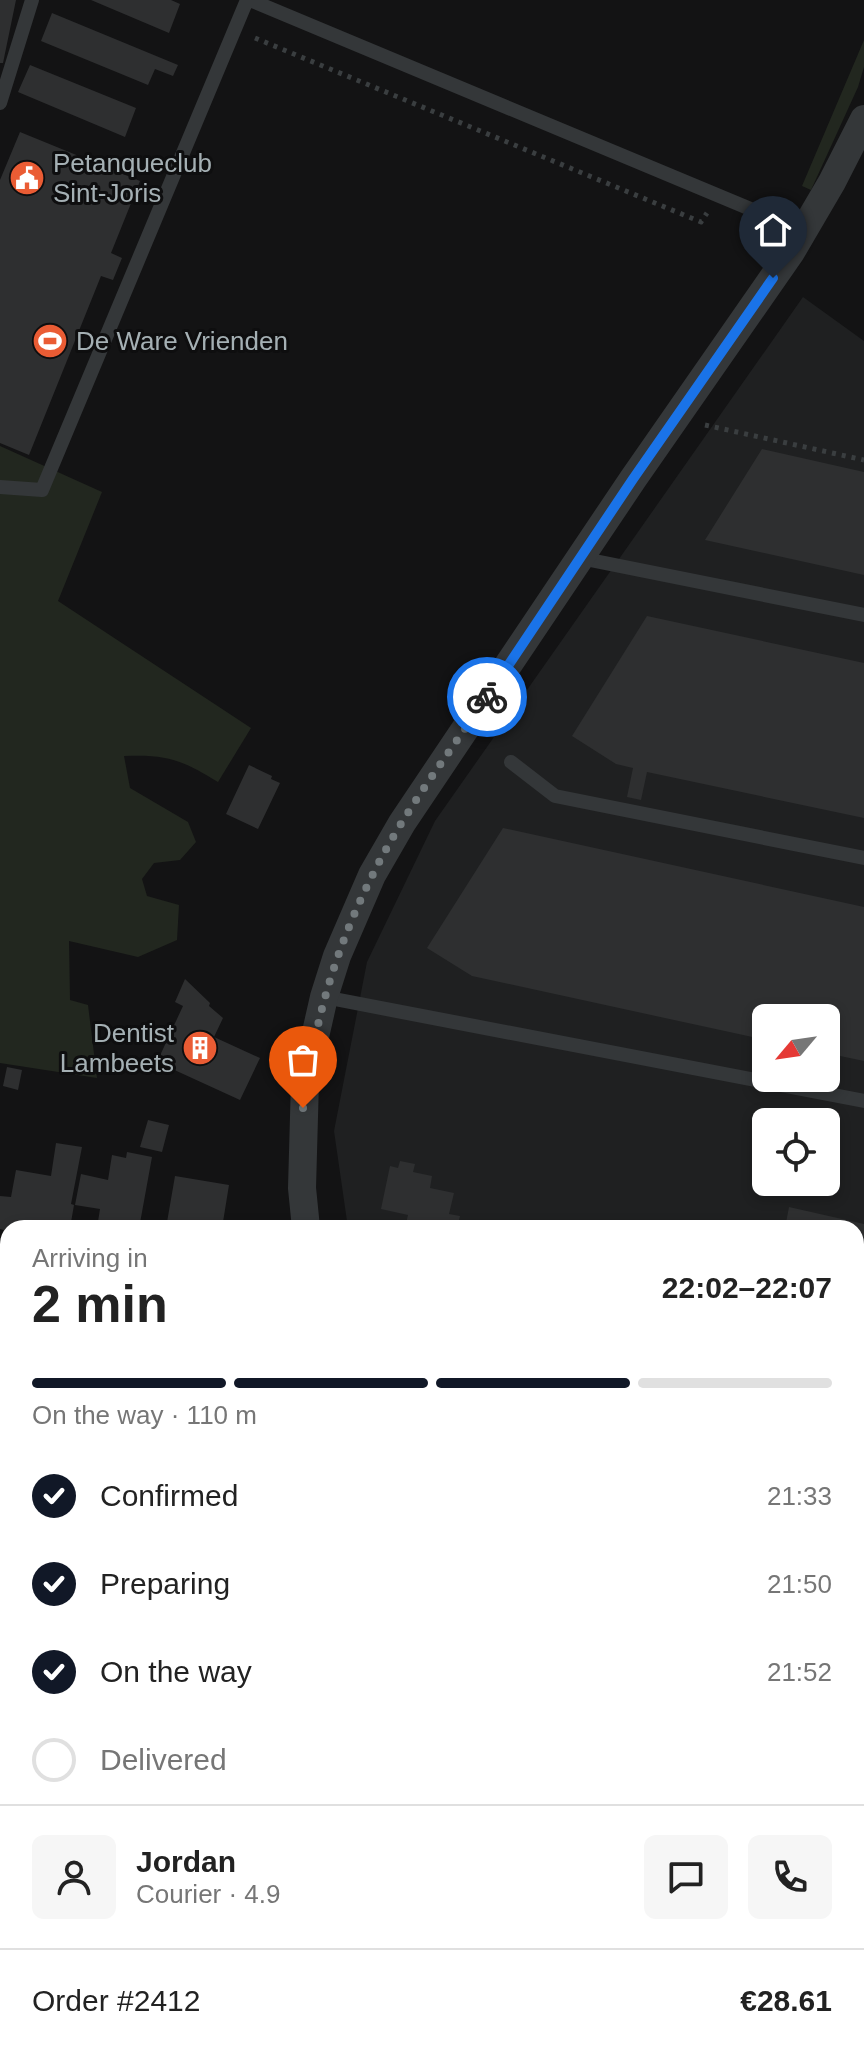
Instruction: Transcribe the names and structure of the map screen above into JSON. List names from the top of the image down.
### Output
{
  "places": {
    "public building": ["Petanqueclub Sint-Joris"],
    "sports": ["De Ware Vrienden"],
    "building": ["Dentist Lambeets"]
  },
  "north": "bottom left",
  "page": {
    "heading": ["2 min", "Arriving in", "22:02–22:07"],
    "panel": [
      "Jordan",
      "Courier · 4.9",
      "Order #2412",
      "€28.61"
    ],
    "bar": "On the way · 110 m",
    "list": [
      ["Confirmed", "21:33"],
      ["Preparing", "21:50"],
      ["On the way", "21:52"],
      "Delivered"
    ]
  }
}
